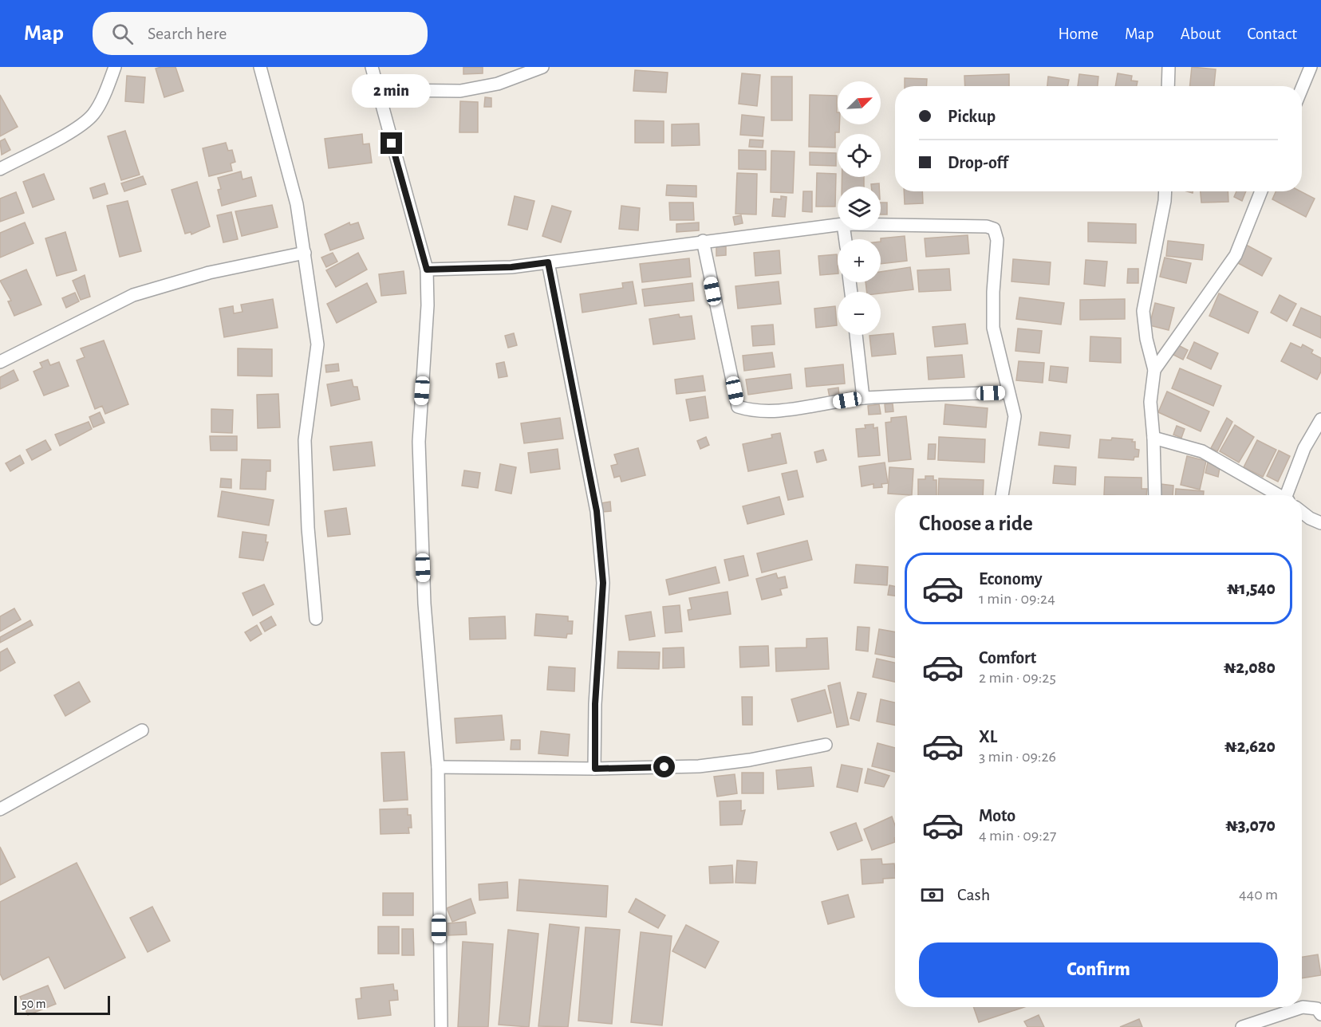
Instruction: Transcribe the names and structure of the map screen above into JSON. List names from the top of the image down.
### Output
{
  "scale_bar": "50 m",
  "north": "top right",
  "page": {
    "header": "Map",
    "search": "Search here",
    "nav": [
      "Home",
      "Map",
      "About",
      "Contact"
    ],
    "bubble": "2 min",
    "map_buttons": ["+", "−"],
    "banner": ["Pickup", "Drop-off"],
    "heading": "Choose a ride",
    "list": [
      {
        "name": "Economy",
        "note": "1 min · 09:24",
        "value": "₦1,540"
      },
      {
        "name": "Comfort",
        "note": "2 min · 09:25",
        "value": "₦2,080"
      },
      {
        "name": "XL",
        "note": "3 min · 09:26",
        "value": "₦2,620"
      },
      {
        "name": "Moto",
        "note": "4 min · 09:27",
        "value": "₦3,070"
      }
    ],
    "pay": ["Cash", "440 m"],
    "buttons": "Confirm",
    "scale": "50 m"
  }
}
